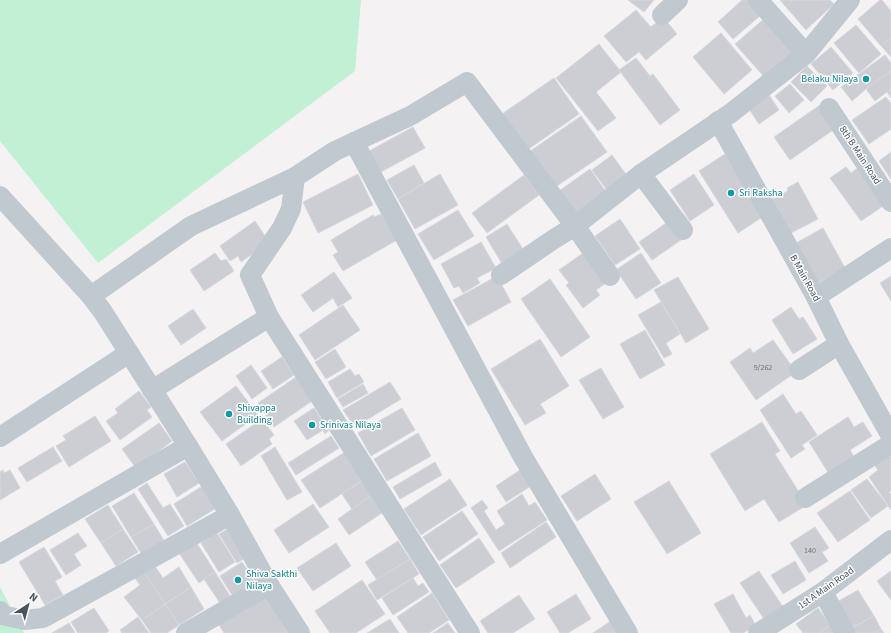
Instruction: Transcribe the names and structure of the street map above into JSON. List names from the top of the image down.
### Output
{
  "streets": {
    "street": ["8th B Main Road", "B Main Road", "1st A Main Road"]
  },
  "places": [
    "Belaku Nilaya",
    "Sri Raksha",
    "Shivappa Building",
    "Srinivas Nilaya",
    "Shiva Sakthi Nilaya"
  ],
  "house_numbers": ["9/262", "140"],
  "north": "top right"
}
